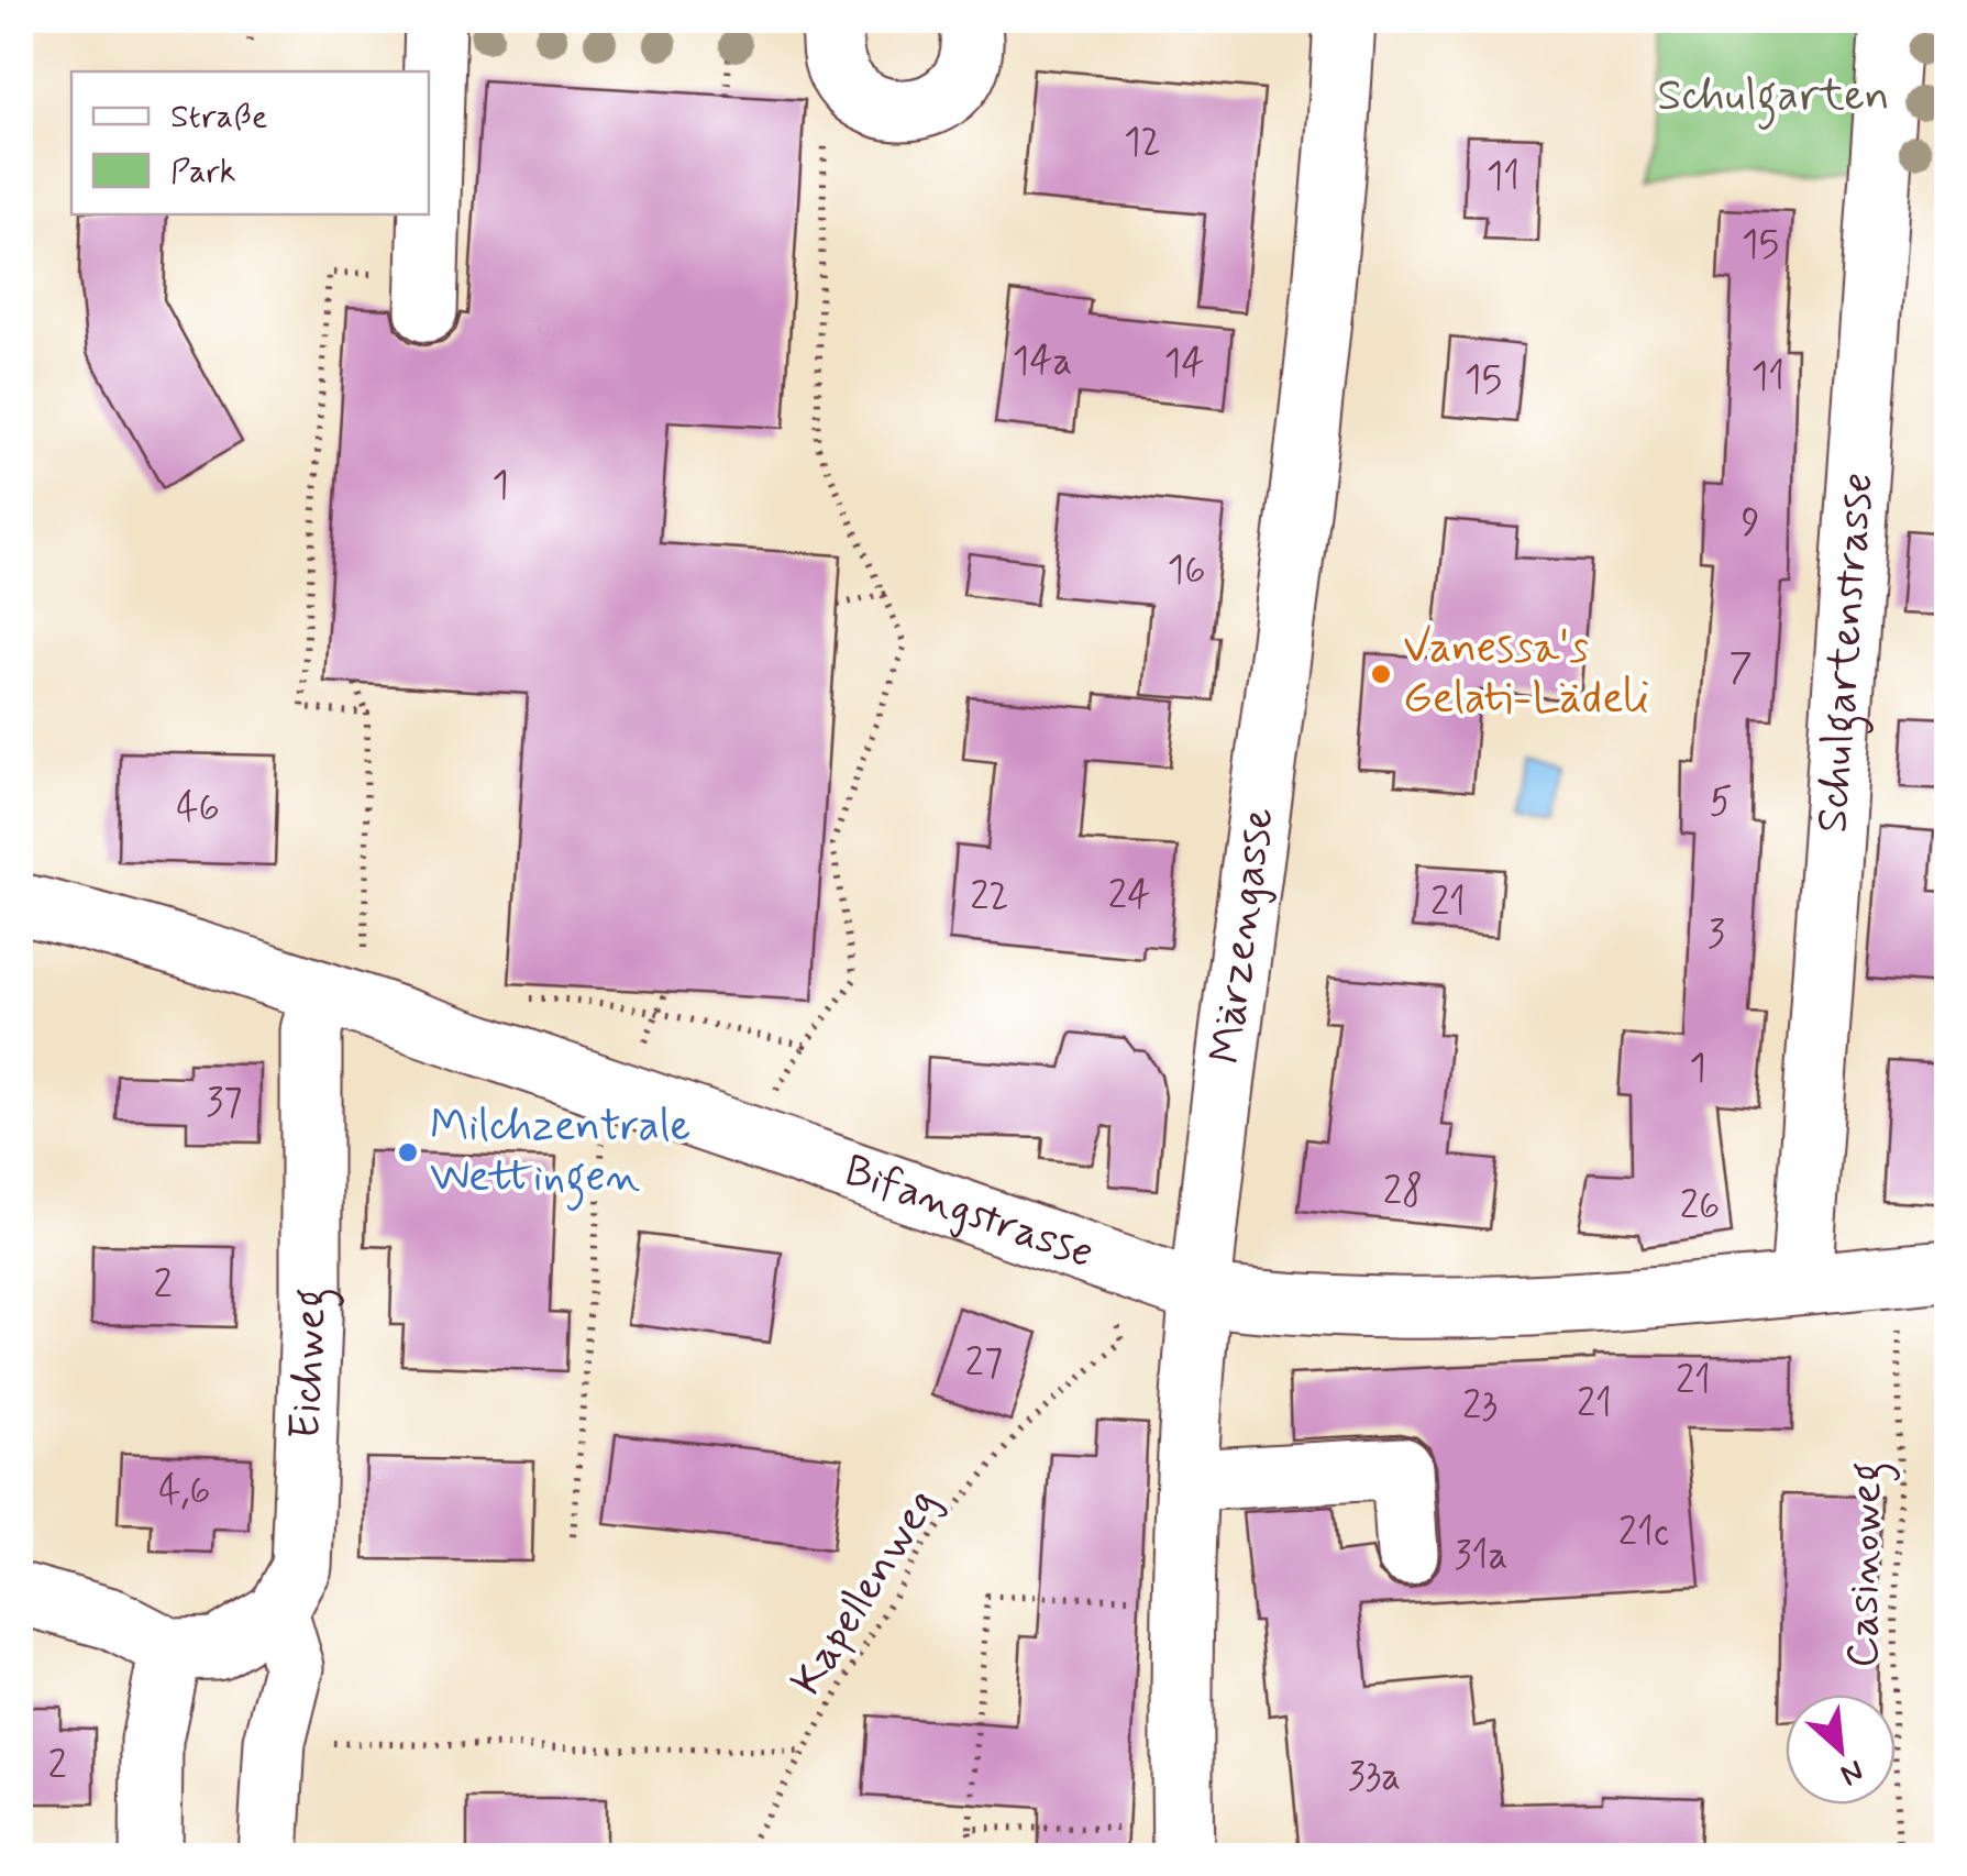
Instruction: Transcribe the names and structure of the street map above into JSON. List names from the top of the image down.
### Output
{
  "streets": {
    "street": [
      "Schulgartenstrasse",
      "Märzengasse",
      "Bifangstrasse",
      "Eichweg"
    ],
    "path": ["Casinoweg", "Kapellenweg"]
  },
  "crossings": [
    ["Schulgartenstrasse", "Bifangstrasse"],
    ["Märzengasse", "Bifangstrasse"],
    ["Bifangstrasse", "Eichweg"],
    ["Bifangstrasse", "Casinoweg"]
  ],
  "parks": ["Schulgarten"],
  "places": ["Vanessa's Gelati-Lädeli", "Milchzentrale Wettingen"],
  "house_numbers": [
    "12",
    "11",
    "15",
    "14a",
    "14",
    "11",
    "15",
    "1",
    "9",
    "16",
    "7",
    "5",
    "46",
    "24",
    "22",
    "21",
    "3",
    "1",
    "37",
    "28",
    "26",
    "2",
    "27",
    "21",
    "21",
    "23",
    "4,6",
    "21c",
    "31a",
    "2",
    "33a"
  ],
  "legend": ["Straße", "Park"],
  "north": "bottom right"
}
